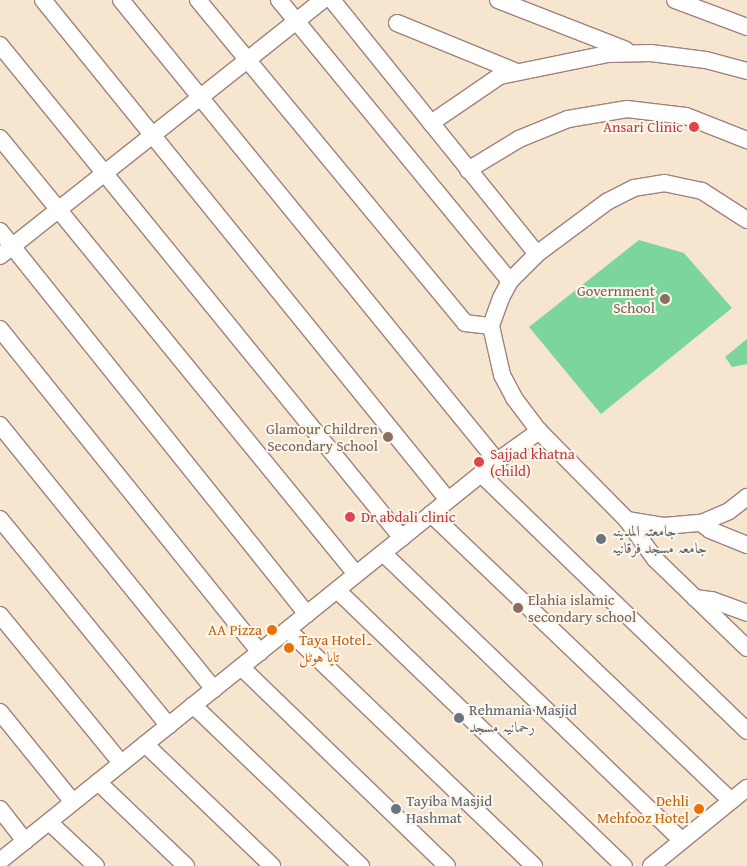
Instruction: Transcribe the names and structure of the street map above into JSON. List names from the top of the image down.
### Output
{
  "places": [
    "Ansari Clinic",
    "Government School",
    "Glamour Children Secondary School",
    "Sajjad khatna (child)",
    "Dr abdali clinic",
    "جامعتہ المدینہ جامعہ مسجد فرقانیہ",
    "Elahia islamic secondary school",
    "AA Pizza",
    "Taya Hotel۔ تایا ہوٹل",
    "Rehmania Masjid رحمانیہ مسجد",
    "Tayiba Masjid Hashmat",
    "Dehli Mehfooz Hotel"
  ]
}
